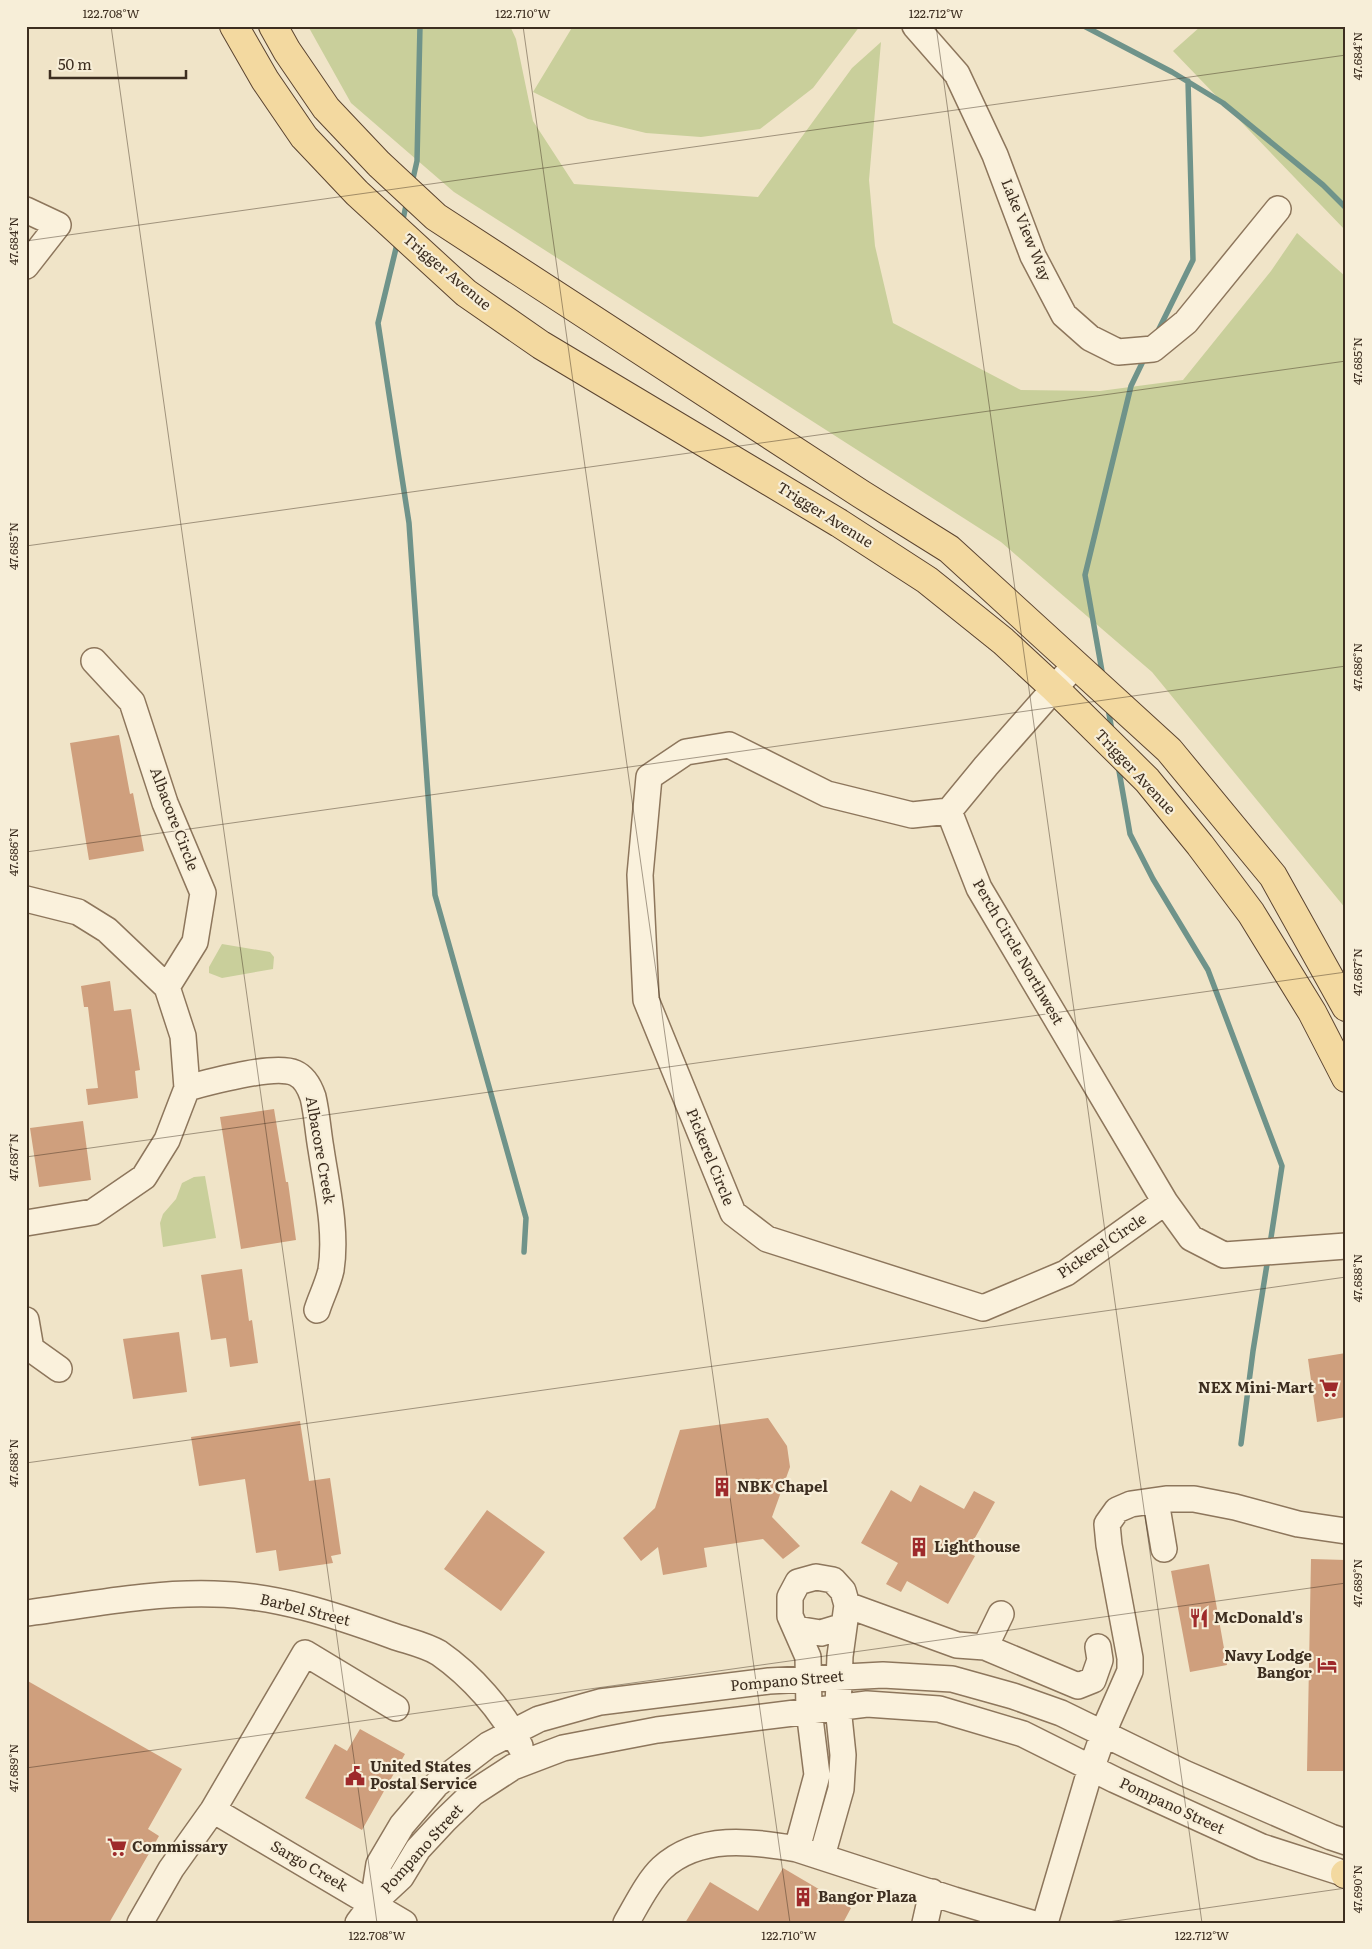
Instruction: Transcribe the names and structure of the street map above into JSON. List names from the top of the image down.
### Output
{
  "streets": {
    "main road": ["Trigger Avenue"],
    "street": [
      "Lake View Way",
      "Albacore Circle",
      "Perch Circle Northwest",
      "Albacore Creek",
      "Pickerel Circle",
      "Barbel Street",
      "Pompano Street",
      "Sargo Creek"
    ]
  },
  "crossings": [
    ["Perch Circle Northwest", "Pickerel Circle"],
    ["Barbel Street", "Pompano Street"],
    ["Pompano Street", "Sargo Creek"]
  ],
  "places": {
    "supermarket": ["NEX Mini-Mart", "Commissary"],
    "building": ["NBK Chapel", "Lighthouse", "Bangor Plaza"],
    "restaurant": ["McDonald's"],
    "hotel": ["Navy Lodge Bangor"],
    "public building": ["United States Postal Service"]
  },
  "scale_bar": "50 m",
  "coordinates": [
    "122.708°W",
    "122.710°W",
    "122.712°W",
    "47.684°N",
    "47.685°N",
    "47.686°N",
    "47.687°N",
    "47.688°N",
    "47.689°N",
    "47.690°N"
  ]
}
